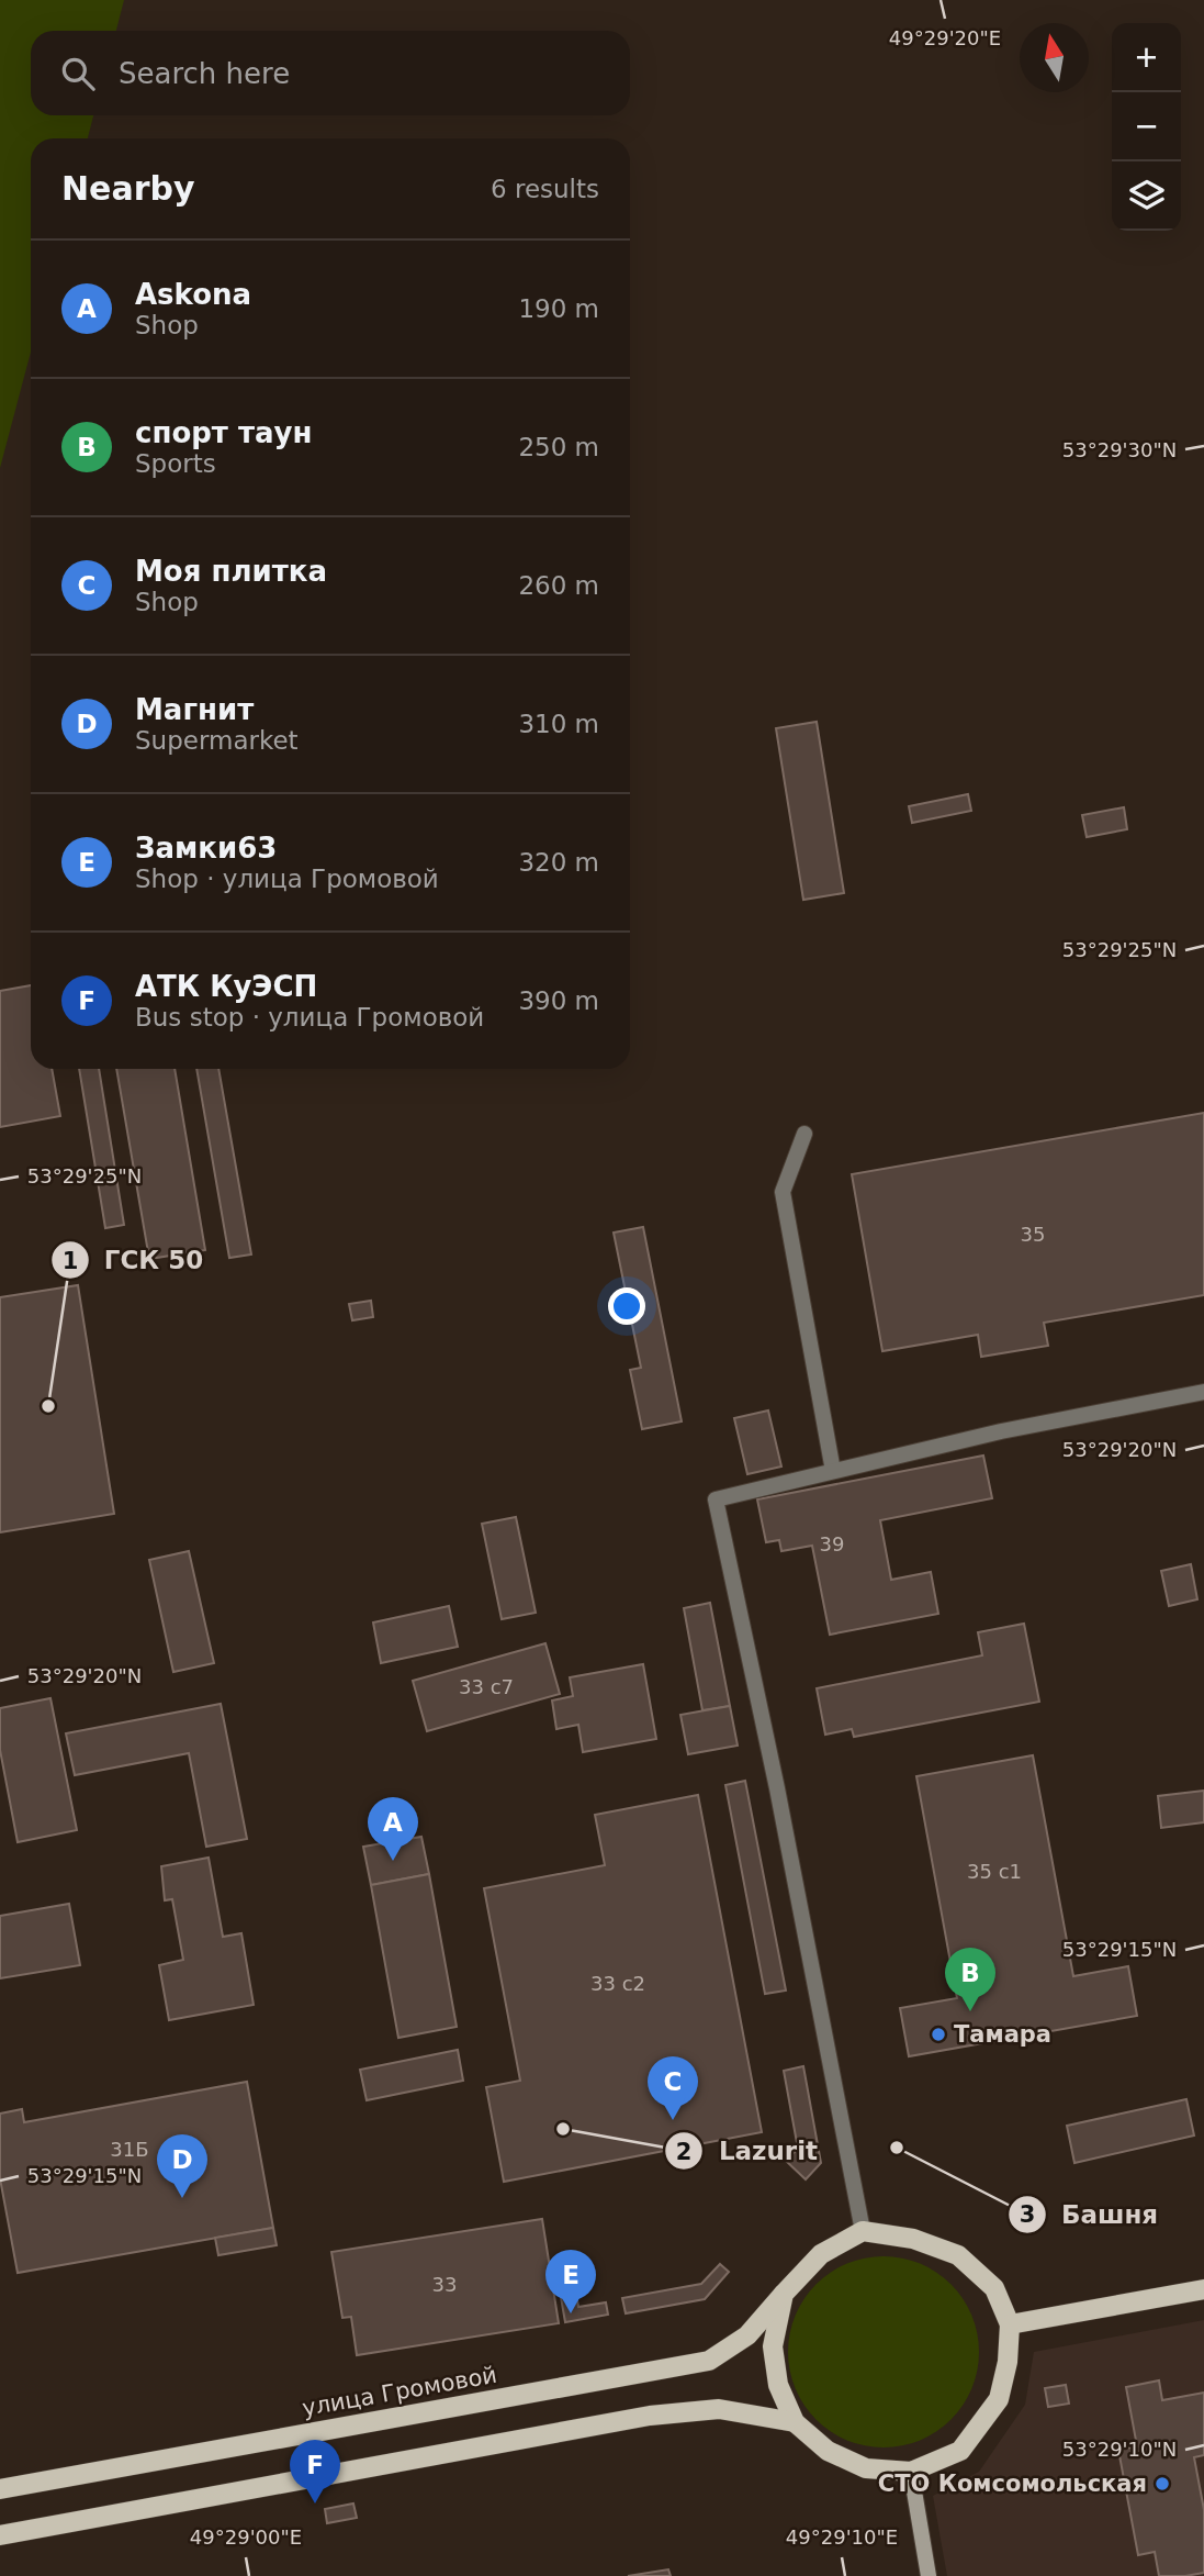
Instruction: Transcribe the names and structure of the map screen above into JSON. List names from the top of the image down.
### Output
{
  "streets": {
    "main road": ["улица Громовой"]
  },
  "places": [
    "ГСК 50",
    "Тамара",
    "Lazurit",
    "Башня",
    "СТО Комсомольская"
  ],
  "house_numbers": [
    "35",
    "39",
    "33 с7",
    "35 с1",
    "33 с2",
    "31Б",
    "33"
  ],
  "north": "top",
  "page": {
    "map_buttons": ["+", "−"],
    "search": "Search here",
    "heading": ["Nearby", "6 results"],
    "list": [
      {
        "mark": "A",
        "name": "Askona",
        "note": "Shop",
        "value": "190 m"
      },
      {
        "mark": "B",
        "name": "спорт таун",
        "note": "Sports",
        "value": "250 m"
      },
      {
        "mark": "C",
        "name": "Моя плитка",
        "note": "Shop",
        "value": "260 m"
      },
      {
        "mark": "D",
        "name": "Магнит",
        "note": "Supermarket",
        "value": "310 m"
      },
      {
        "mark": "E",
        "name": "Замки63",
        "note": "Shop · улица Громовой",
        "value": "320 m"
      },
      {
        "mark": "F",
        "name": "АТК КуЭСП",
        "note": "Bus stop · улица Громовой",
        "value": "390 m"
      }
    ],
    "pins": [
      "A",
      "B",
      "C",
      "D",
      "E",
      "F"
    ]
  },
  "coordinates": [
    "49°29'20\"E",
    "53°29'30\"N",
    "53°29'25\"N",
    "53°29'20\"N",
    "53°29'15\"N",
    "53°29'10\"N",
    "49°29'00\"E",
    "49°29'10\"E"
  ]
}
